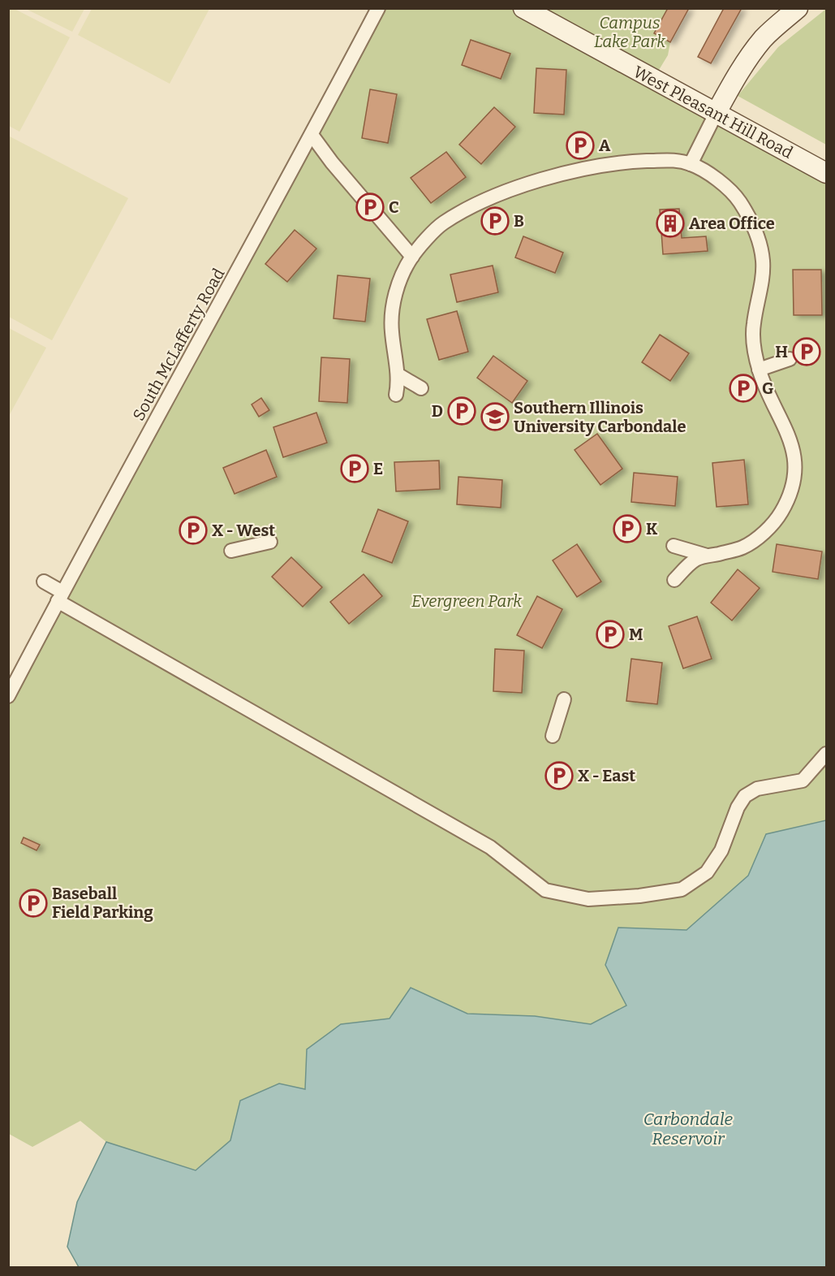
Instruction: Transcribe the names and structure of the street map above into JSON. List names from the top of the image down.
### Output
{
  "streets": {
    "street": ["West Pleasant Hill Road", "South McLafferty Road"]
  },
  "water": ["Carbondale Reservoir"],
  "parks": ["Campus Lake Park", "Evergreen Park"],
  "places": {
    "parking": [
      "A",
      "C",
      "B",
      "H",
      "G",
      "D",
      "E",
      "K",
      "X - West",
      "M",
      "X - East",
      "Baseball Field Parking"
    ],
    "building": ["Area Office"],
    "school or university": ["Southern Illinois University Carbondale"]
  }
}
